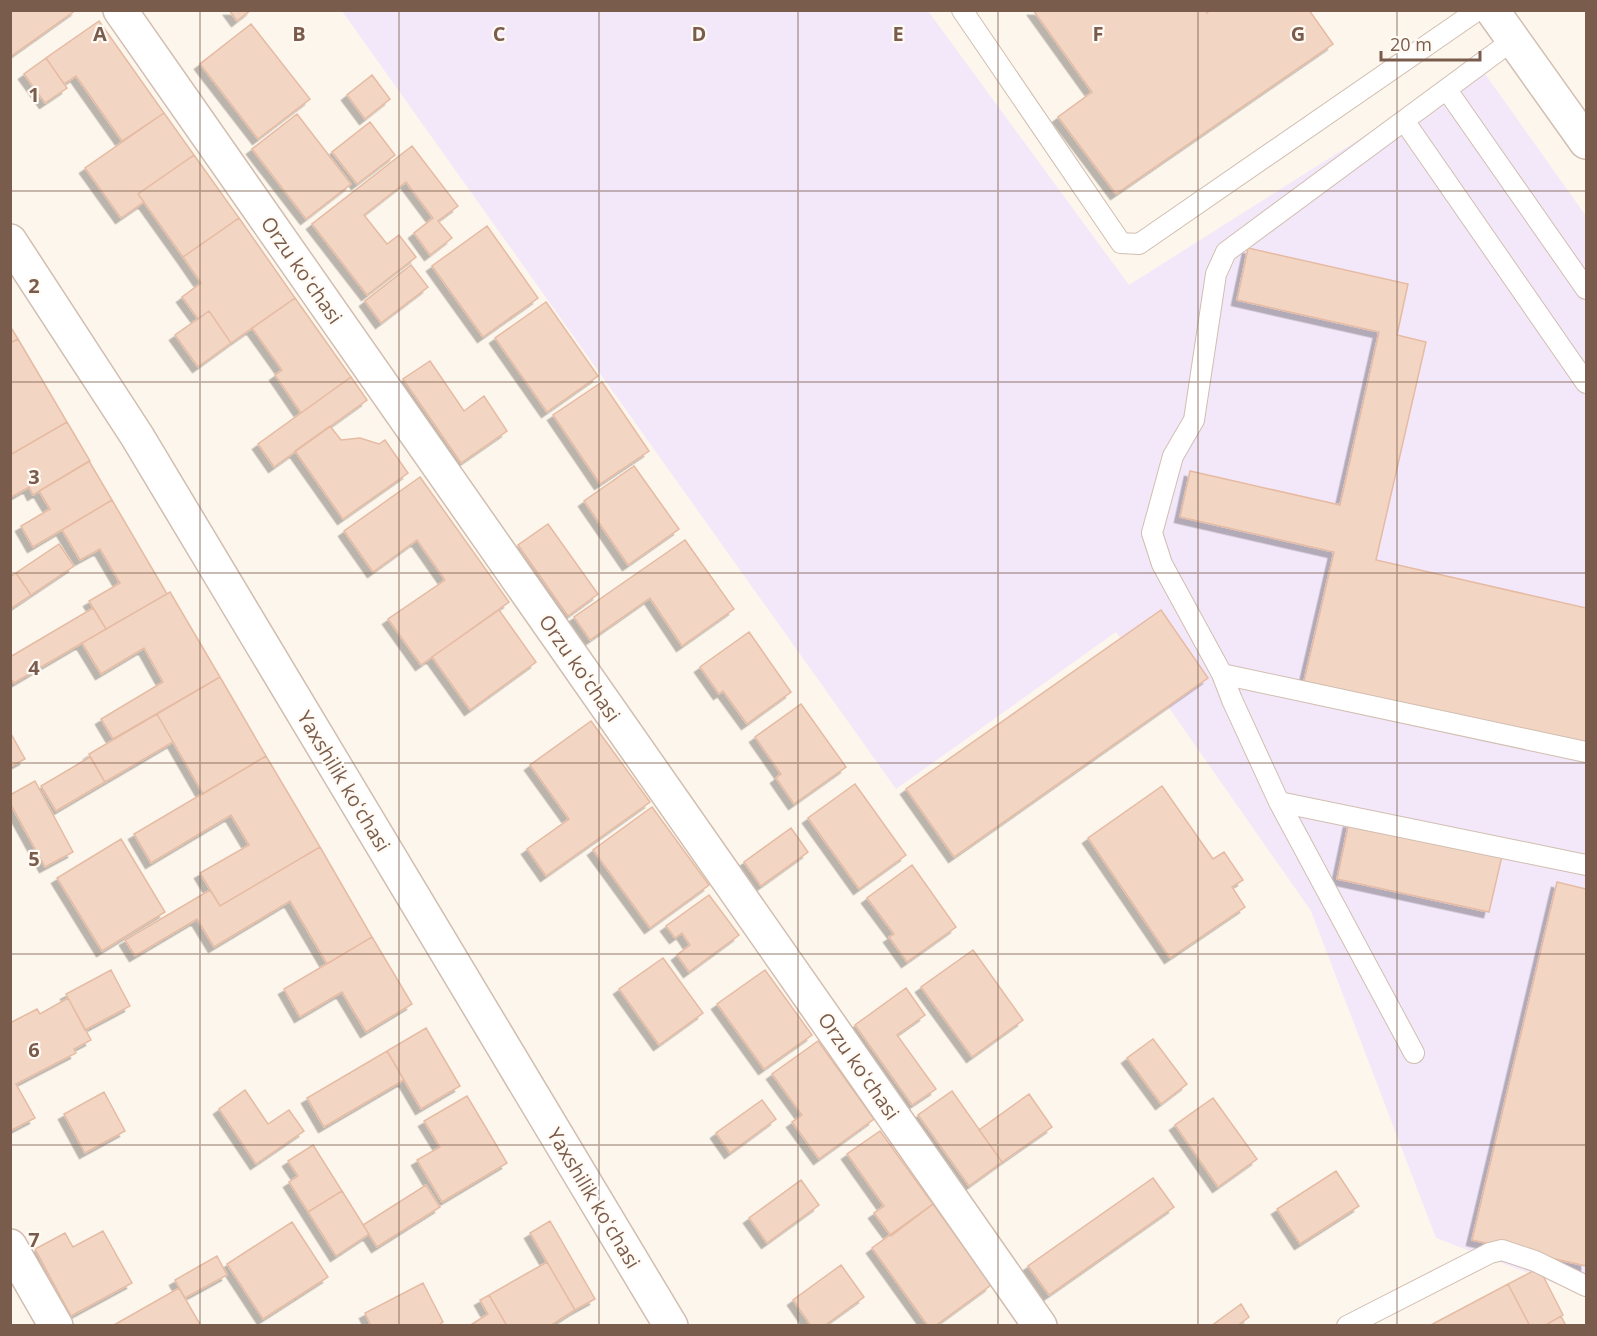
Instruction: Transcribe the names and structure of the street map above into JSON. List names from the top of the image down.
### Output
{
  "streets": {
    "street": ["Orzu koʻchasi", "Yaxshilik koʻchasi"]
  },
  "scale_bar": "20 m",
  "grid": {
    "columns": [
      "A",
      "B",
      "C",
      "D",
      "E",
      "F",
      "G"
    ],
    "rows": [
      "1",
      "2",
      "3",
      "4",
      "5",
      "6",
      "7"
    ]
  }
}
